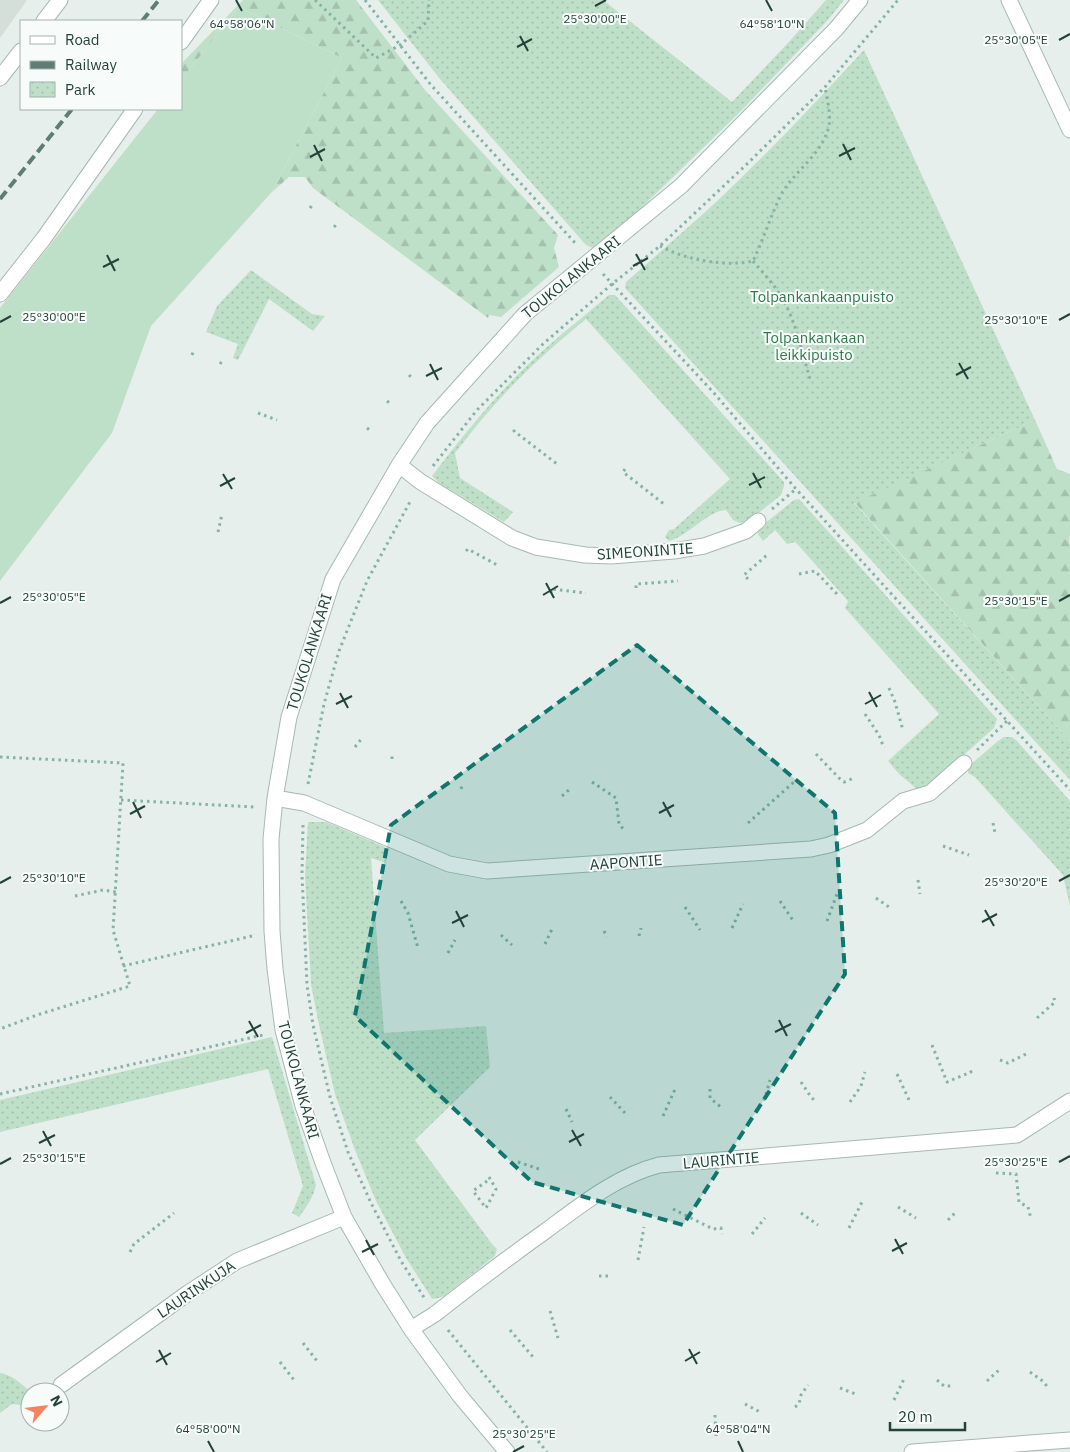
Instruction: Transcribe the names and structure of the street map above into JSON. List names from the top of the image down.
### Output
{
  "streets": {
    "street": [
      "TOUKOLANKAARI",
      "SIMEONINTIE",
      "AAPONTIE",
      "LAURINTIE",
      "LAURINKUJA"
    ]
  },
  "crossings": [
    ["TOUKOLANKAARI", "SIMEONINTIE"],
    ["TOUKOLANKAARI", "AAPONTIE"],
    ["TOUKOLANKAARI", "LAURINTIE"],
    ["TOUKOLANKAARI", "LAURINKUJA"]
  ],
  "parks": ["Tolpankankaanpuisto", "Tolpankankaan leikkipuisto"],
  "legend": ["Road", "Railway", "Park"],
  "scale_bar": "20 m",
  "north": "top right",
  "coordinates": [
    "25°30'00\"E",
    "64°58'06\"N",
    "64°58'10\"N",
    "25°30'05\"E",
    "25°30'10\"E",
    "25°30'15\"E",
    "25°30'20\"E",
    "25°30'25\"E",
    "64°58'00\"N",
    "64°58'04\"N"
  ]
}
